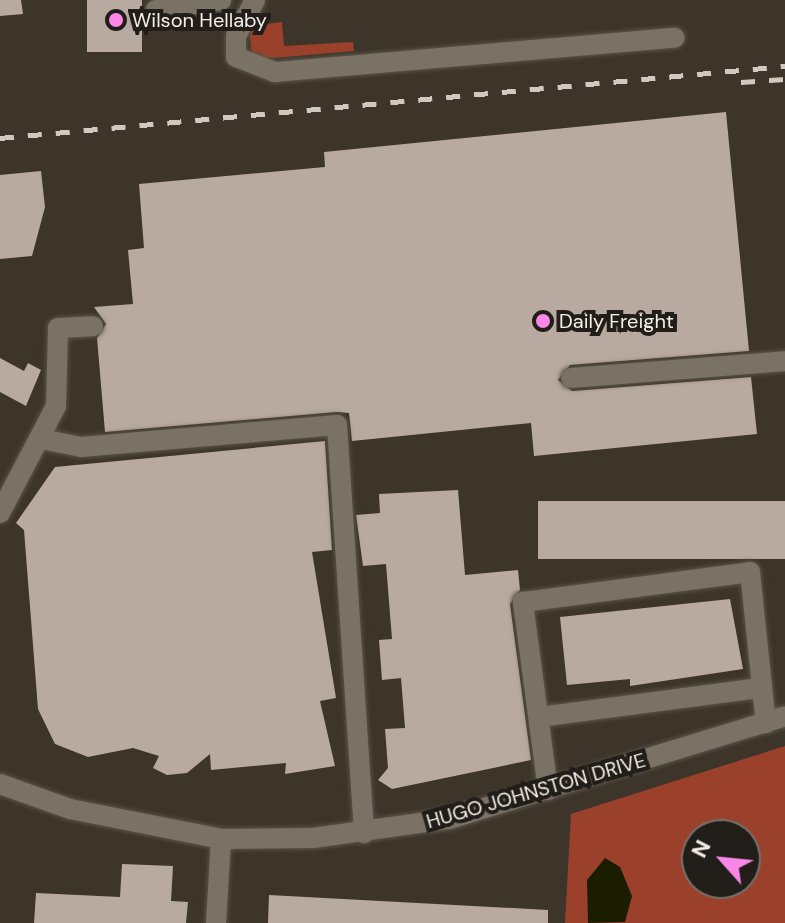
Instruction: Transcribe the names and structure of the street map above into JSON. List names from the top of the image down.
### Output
{
  "streets": {
    "street": ["HUGO JOHNSTON DRIVE"]
  },
  "places": ["Wilson Hellaby", "Daily Freight"],
  "north": "top left"
}
